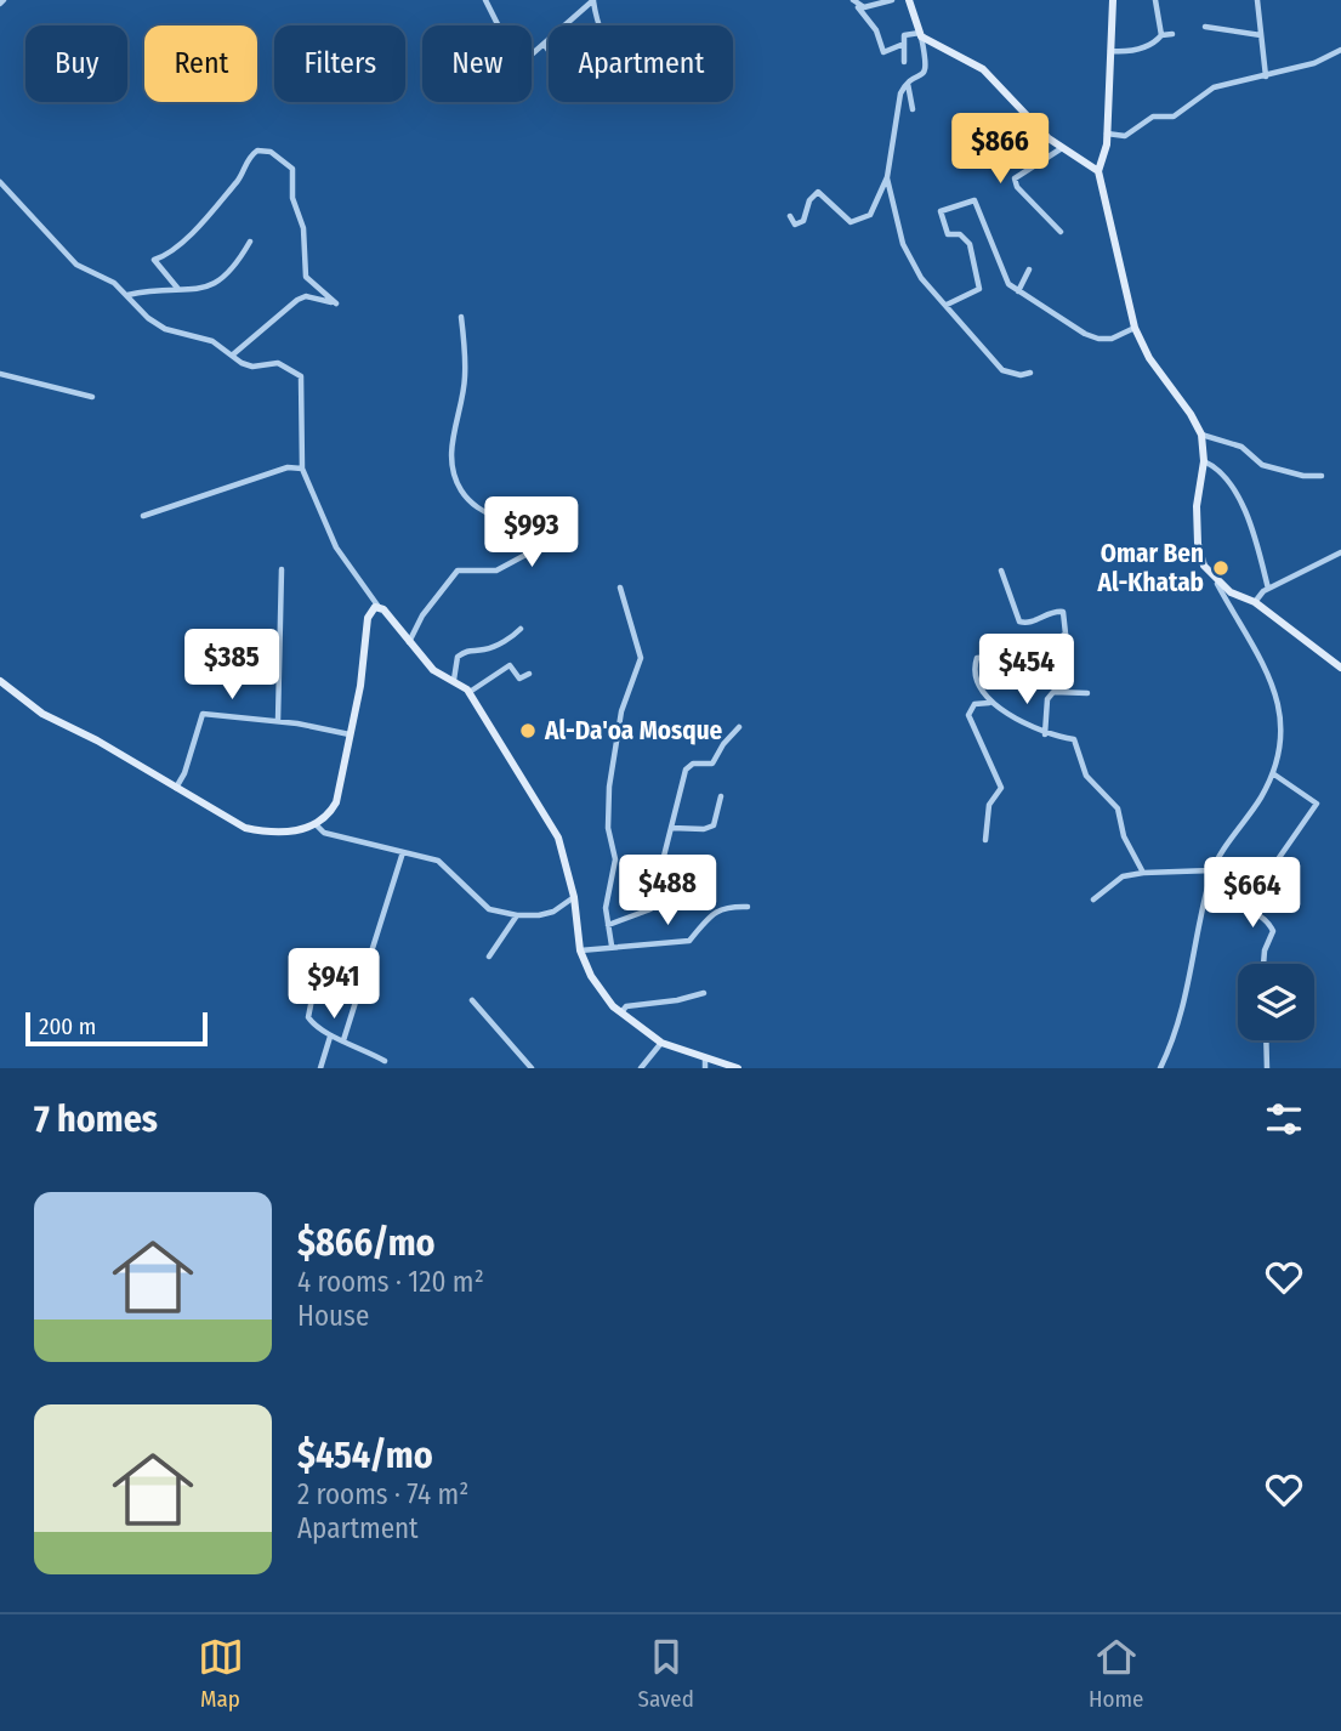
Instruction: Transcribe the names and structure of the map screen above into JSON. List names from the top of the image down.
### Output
{
  "places": ["Omar Ben Al-Khatab", "Al-Da'oa Mosque"],
  "scale_bar": "200 m",
  "page": {
    "chip": [
      "Buy",
      "Rent",
      "Filters",
      "New",
      "Apartment"
    ],
    "price": [
      "$866",
      "$993",
      "$385",
      "$454",
      "$488",
      "$664",
      "$941"
    ],
    "scale": "200 m",
    "heading": "7 homes",
    "list": [
      {
        "name": "$866/mo",
        "note": "4 rooms · 120 m² · House"
      },
      {
        "name": "$454/mo",
        "note": "2 rooms · 74 m² · Apartment"
      }
    ],
    "tabs": ["Map", "Saved", "Home"]
  }
}
